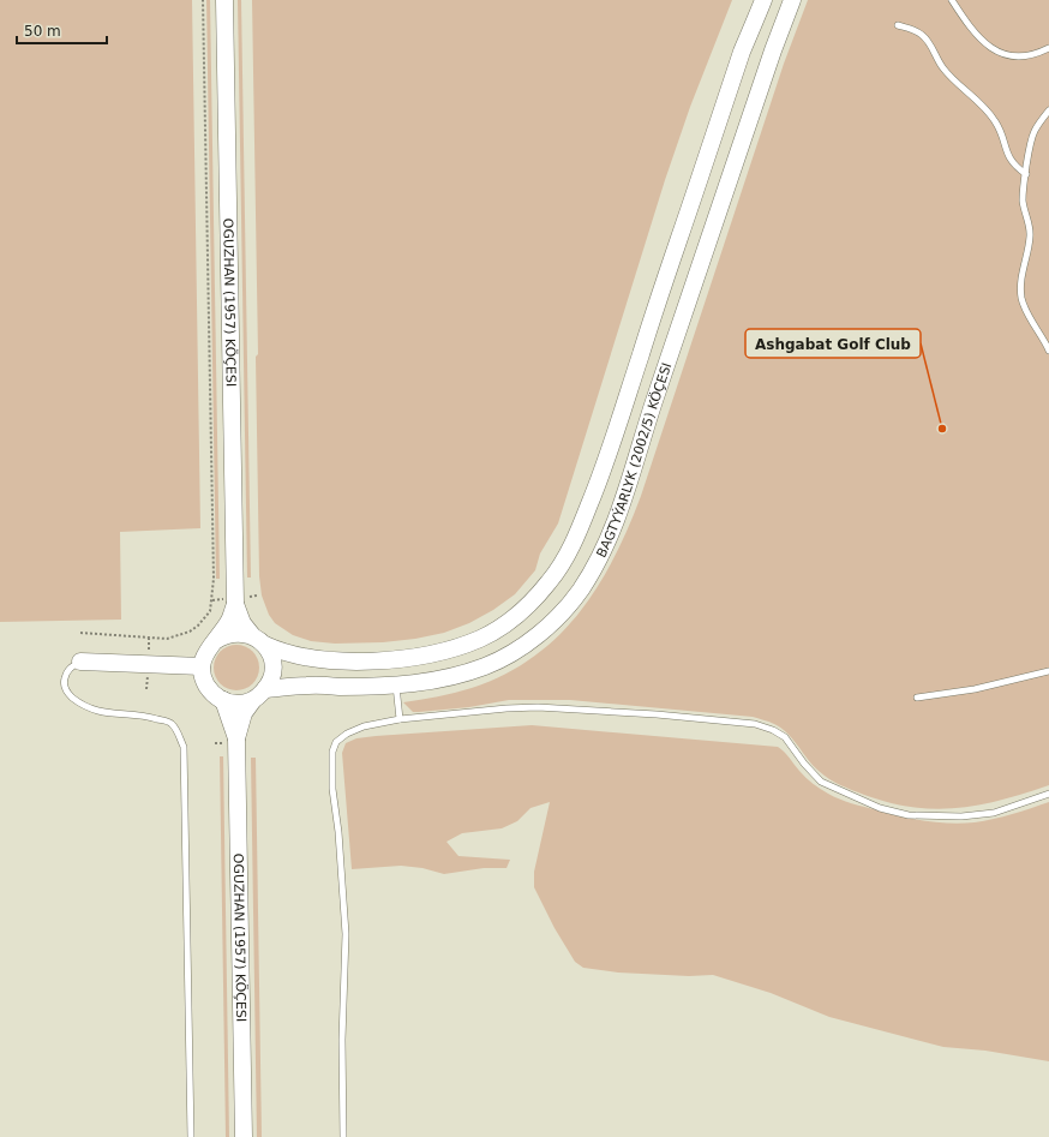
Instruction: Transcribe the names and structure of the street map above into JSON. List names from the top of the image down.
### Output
{
  "streets": {
    "street": ["OGUZHAN (1957) KÖÇESI", "BAGTYÝARLYK (2002/5) KÖÇESI"]
  },
  "crossings": [
    ["OGUZHAN (1957) KÖÇESI", "BAGTYÝARLYK (2002/5) KÖÇESI"]
  ],
  "places": ["Ashgabat Golf Club"],
  "scale_bar": "50 m"
}
